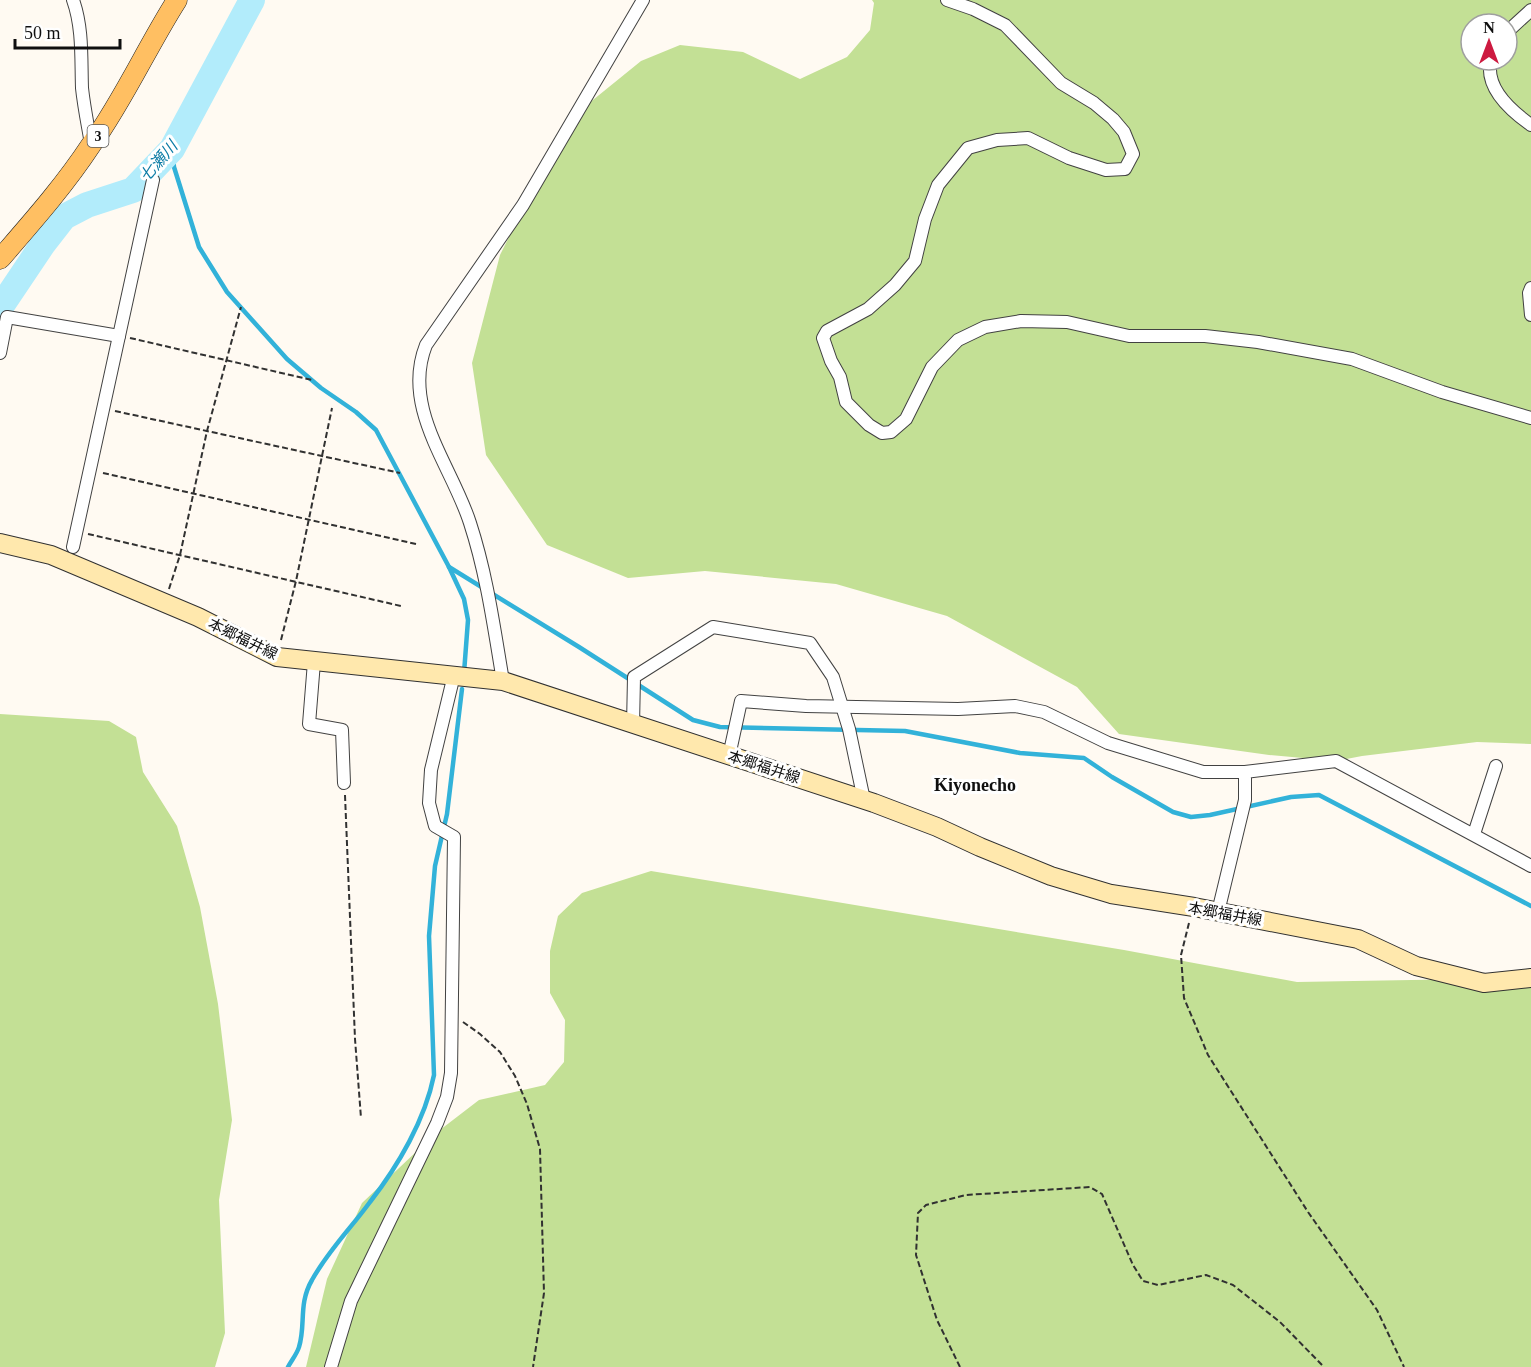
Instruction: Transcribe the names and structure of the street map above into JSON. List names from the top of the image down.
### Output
{
  "streets": {
    "main road": ["3", "本郷福井線"]
  },
  "districts": ["Kiyonecho"],
  "water": ["七瀬川"],
  "scale_bar": "50 m",
  "north": "top"
}
